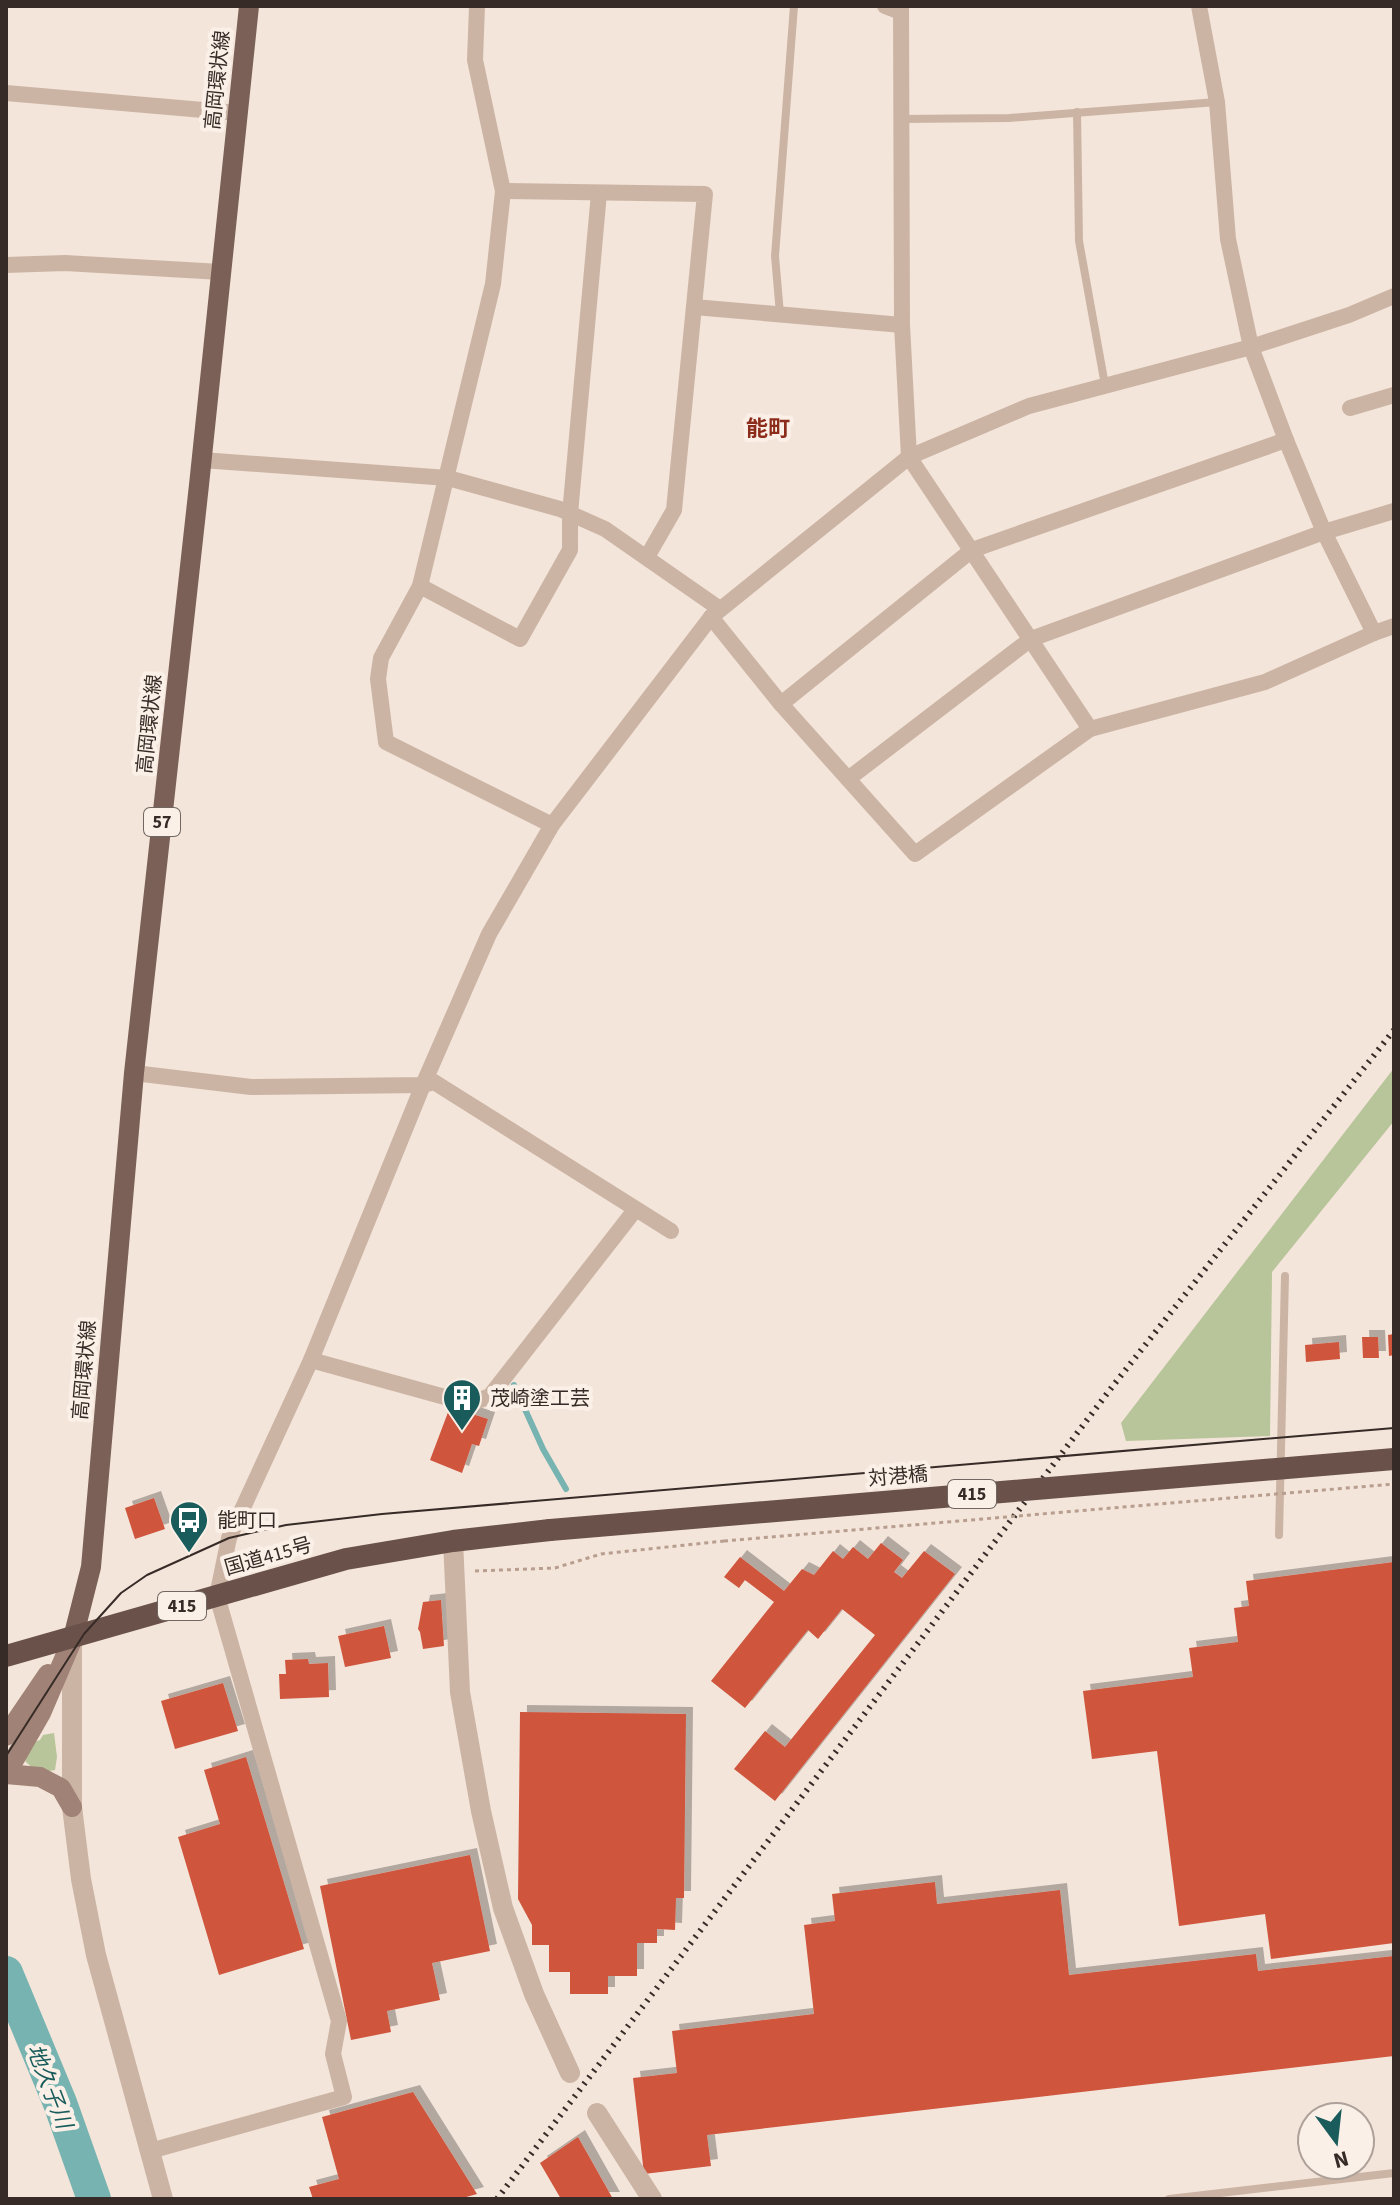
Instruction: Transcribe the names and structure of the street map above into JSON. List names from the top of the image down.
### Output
{
  "streets": {
    "highway": ["対港橋", "415", "国道415号"],
    "main road": ["高岡環状線", "57"]
  },
  "crossings": [
    ["高岡環状線", "国道415号"],
    ["対港橋", "国道415号"]
  ],
  "districts": ["能町"],
  "water": ["地久子川"],
  "places": {
    "building": ["茂崎塗工芸"],
    "bus stop": ["能町口"]
  },
  "north": "bottom"
}
